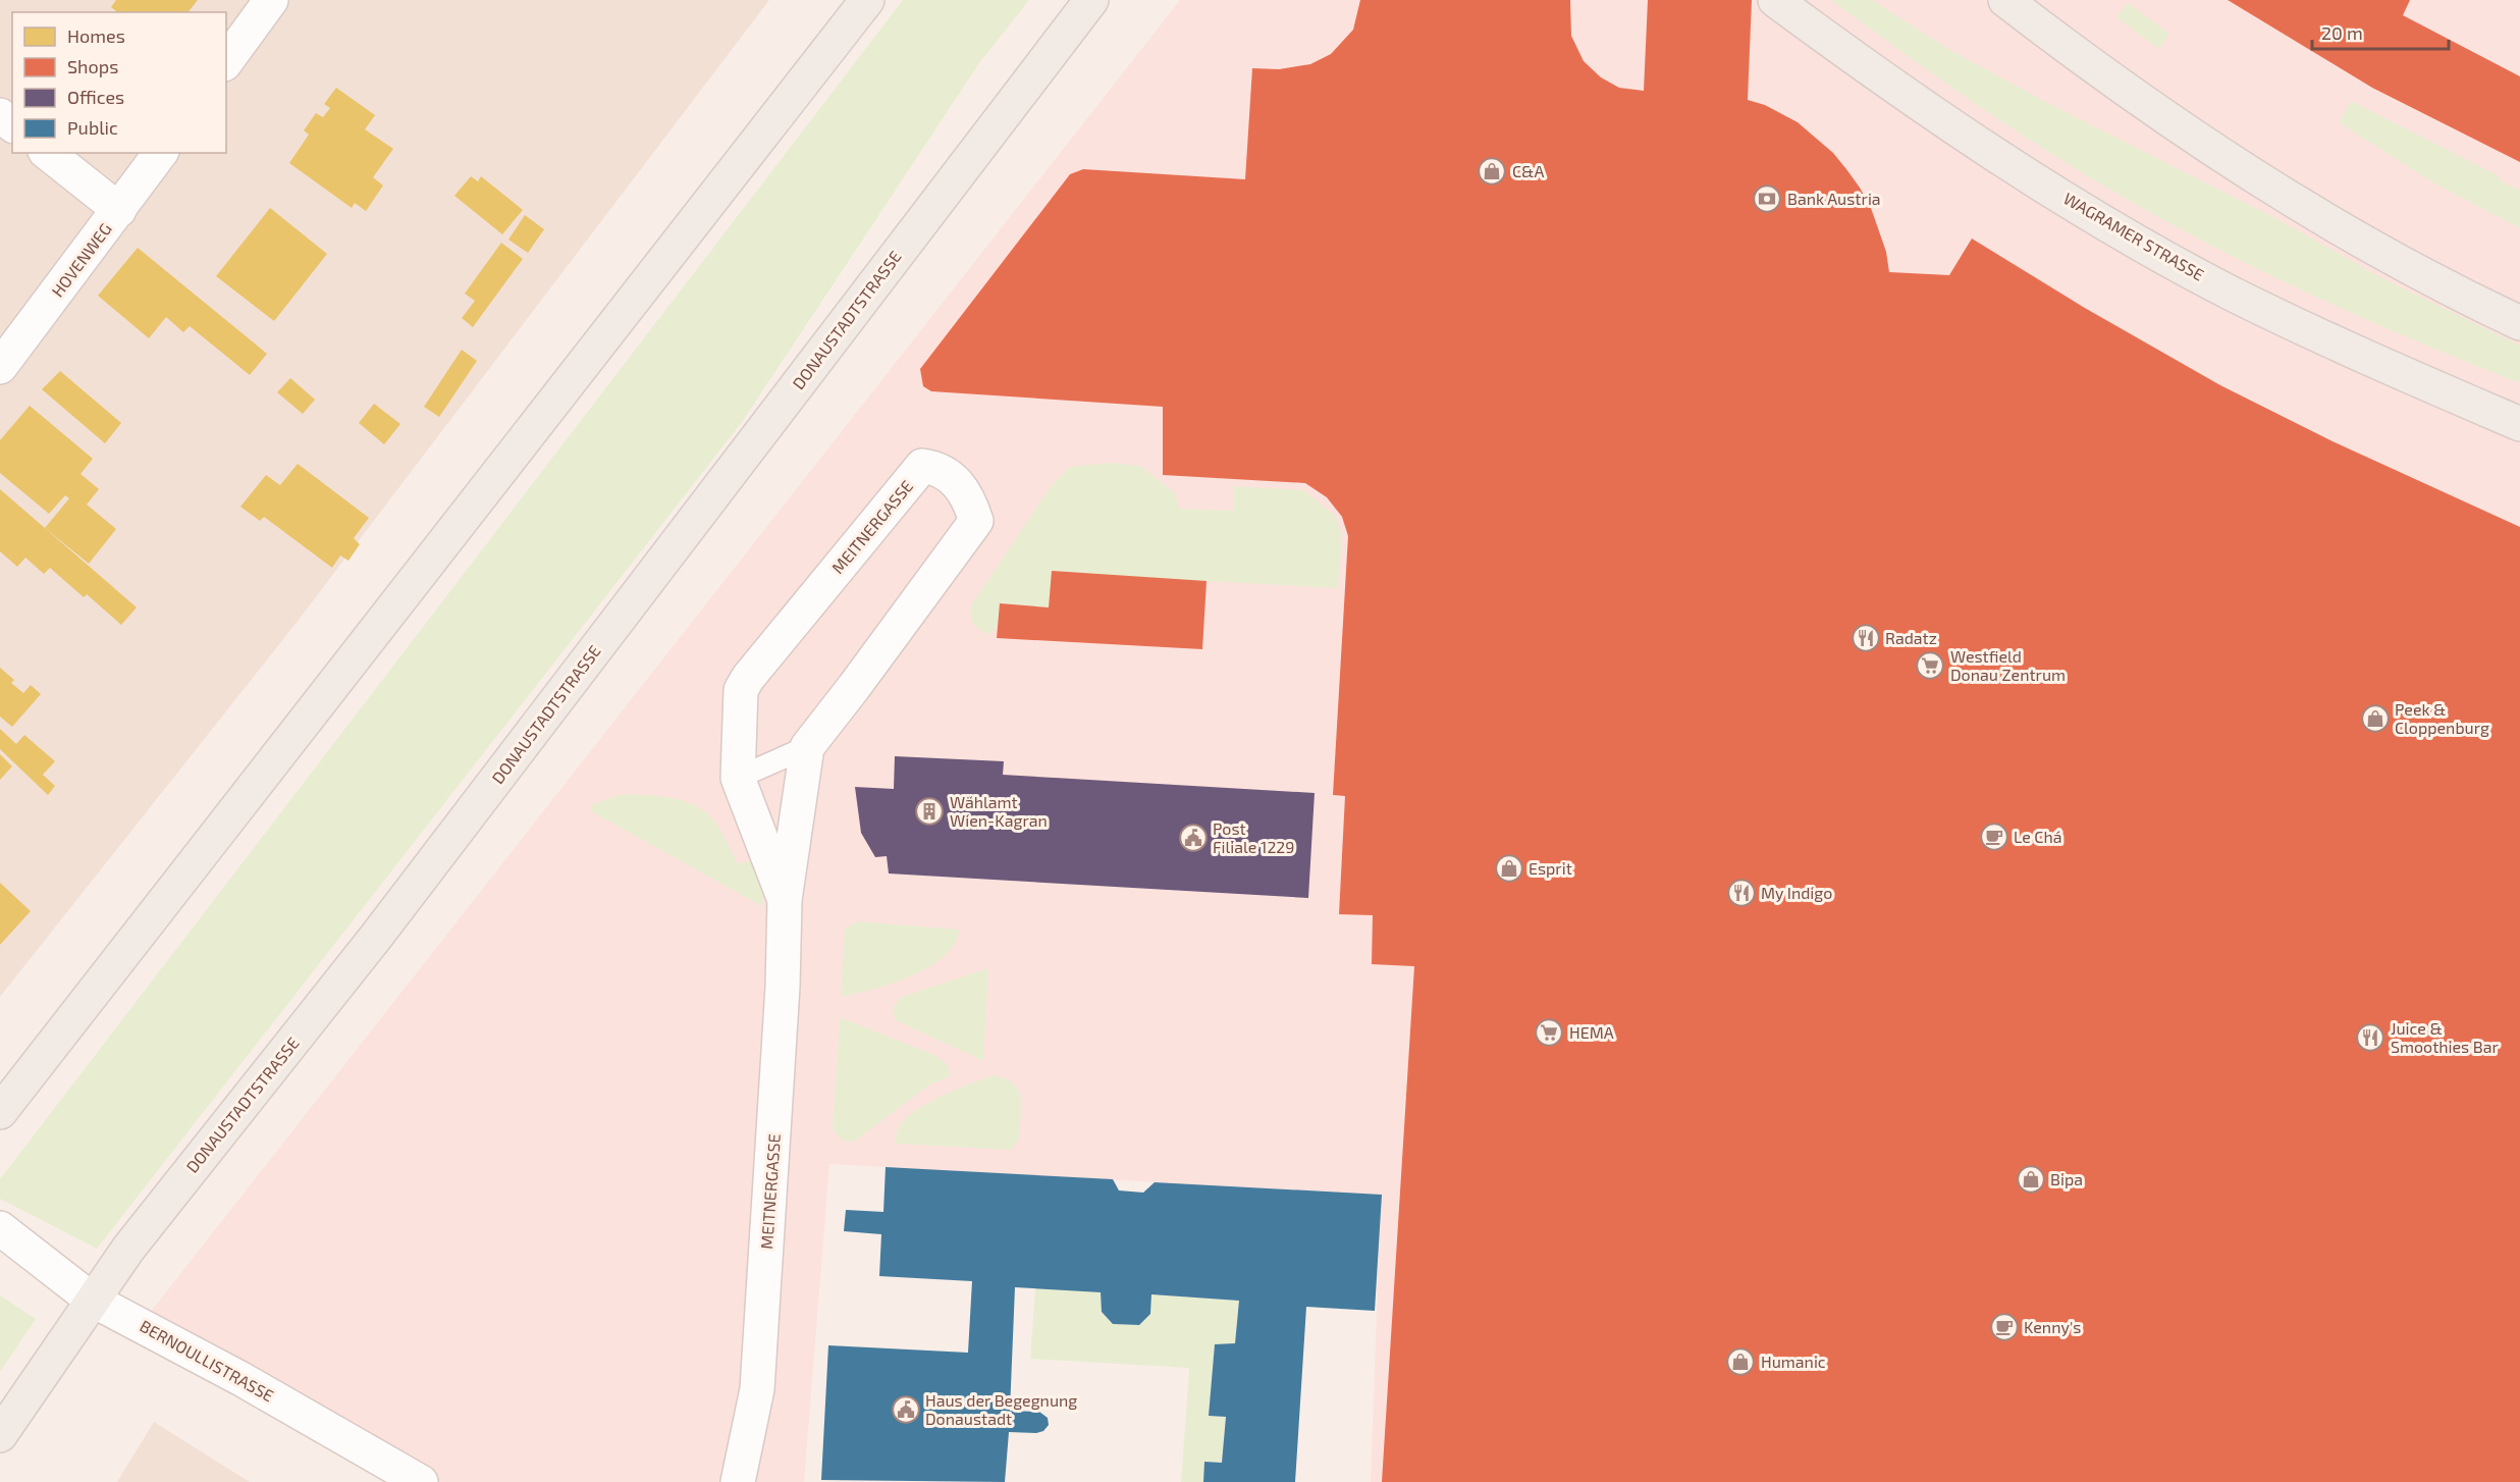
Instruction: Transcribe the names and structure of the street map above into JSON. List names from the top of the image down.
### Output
{
  "streets": {
    "main road": ["WAGRAMER STRASSE", "DONAUSTADTSTRASSE"],
    "street": ["HOVENWEG", "MEITNERGASSE", "BERNOULLISTRASSE"]
  },
  "crossings": [
    ["DONAUSTADTSTRASSE", "BERNOULLISTRASSE"]
  ],
  "places": {
    "shop": [
      "C&A",
      "Peek & Cloppenburg",
      "Esprit",
      "Bipa",
      "Humanic"
    ],
    "bank": ["Bank Austria"],
    "restaurant": ["Radatz", "My Indigo", "Juice & Smoothies Bar"],
    "supermarket": ["Westfield Donau Zentrum", "HEMA"],
    "building": ["Wählamt Wien-Kagran"],
    "cafe": ["Le Chá", "Kenny's"],
    "public building": ["Post Filiale 1229", "Haus der Begegnung Donaustadt"]
  },
  "legend": [
    "Homes",
    "Shops",
    "Offices",
    "Public"
  ],
  "scale_bar": "20 m"
}
